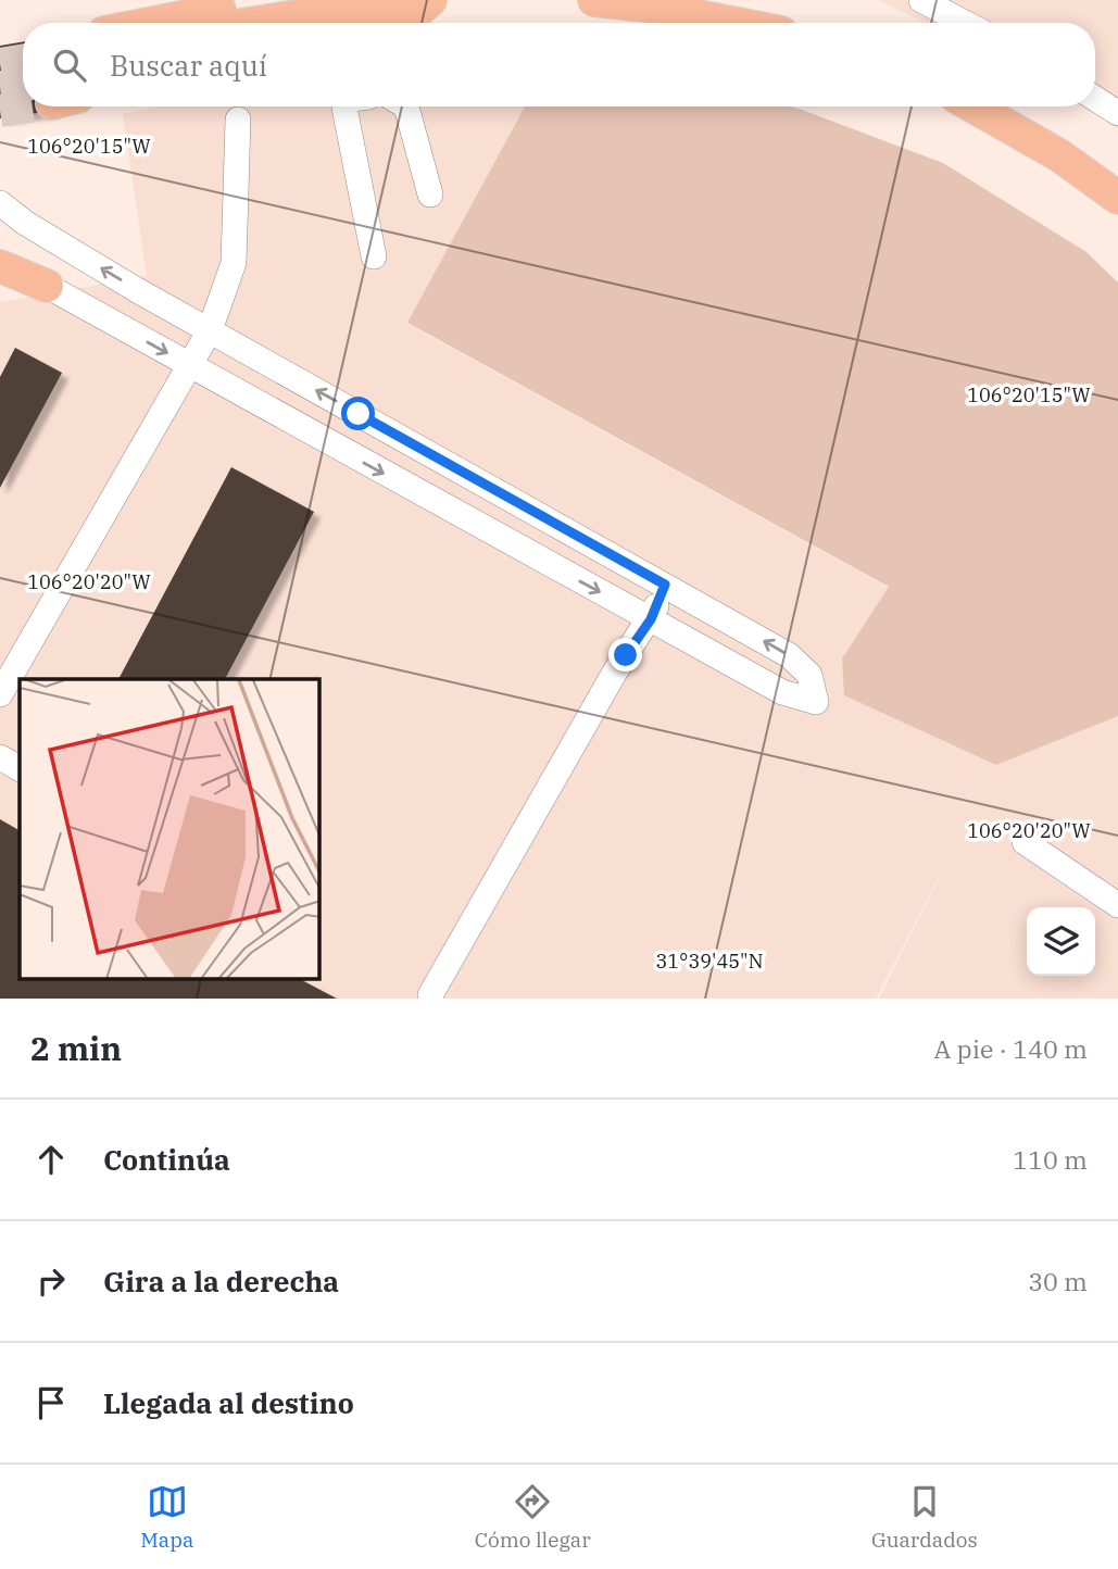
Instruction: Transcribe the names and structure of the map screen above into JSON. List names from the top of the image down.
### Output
{
  "page": {
    "search": "Buscar aquí",
    "heading": ["2 min", "A pie · 140 m"],
    "list": [
      ["Continúa", "110 m"],
      ["Gira a la derecha", "30 m"],
      "Llegada al destino"
    ],
    "nav": ["Mapa", "Cómo llegar", "Guardados"]
  },
  "coordinates": ["106°20'15\"W", "106°20'20\"W", "31°39'45\"N"]
}
